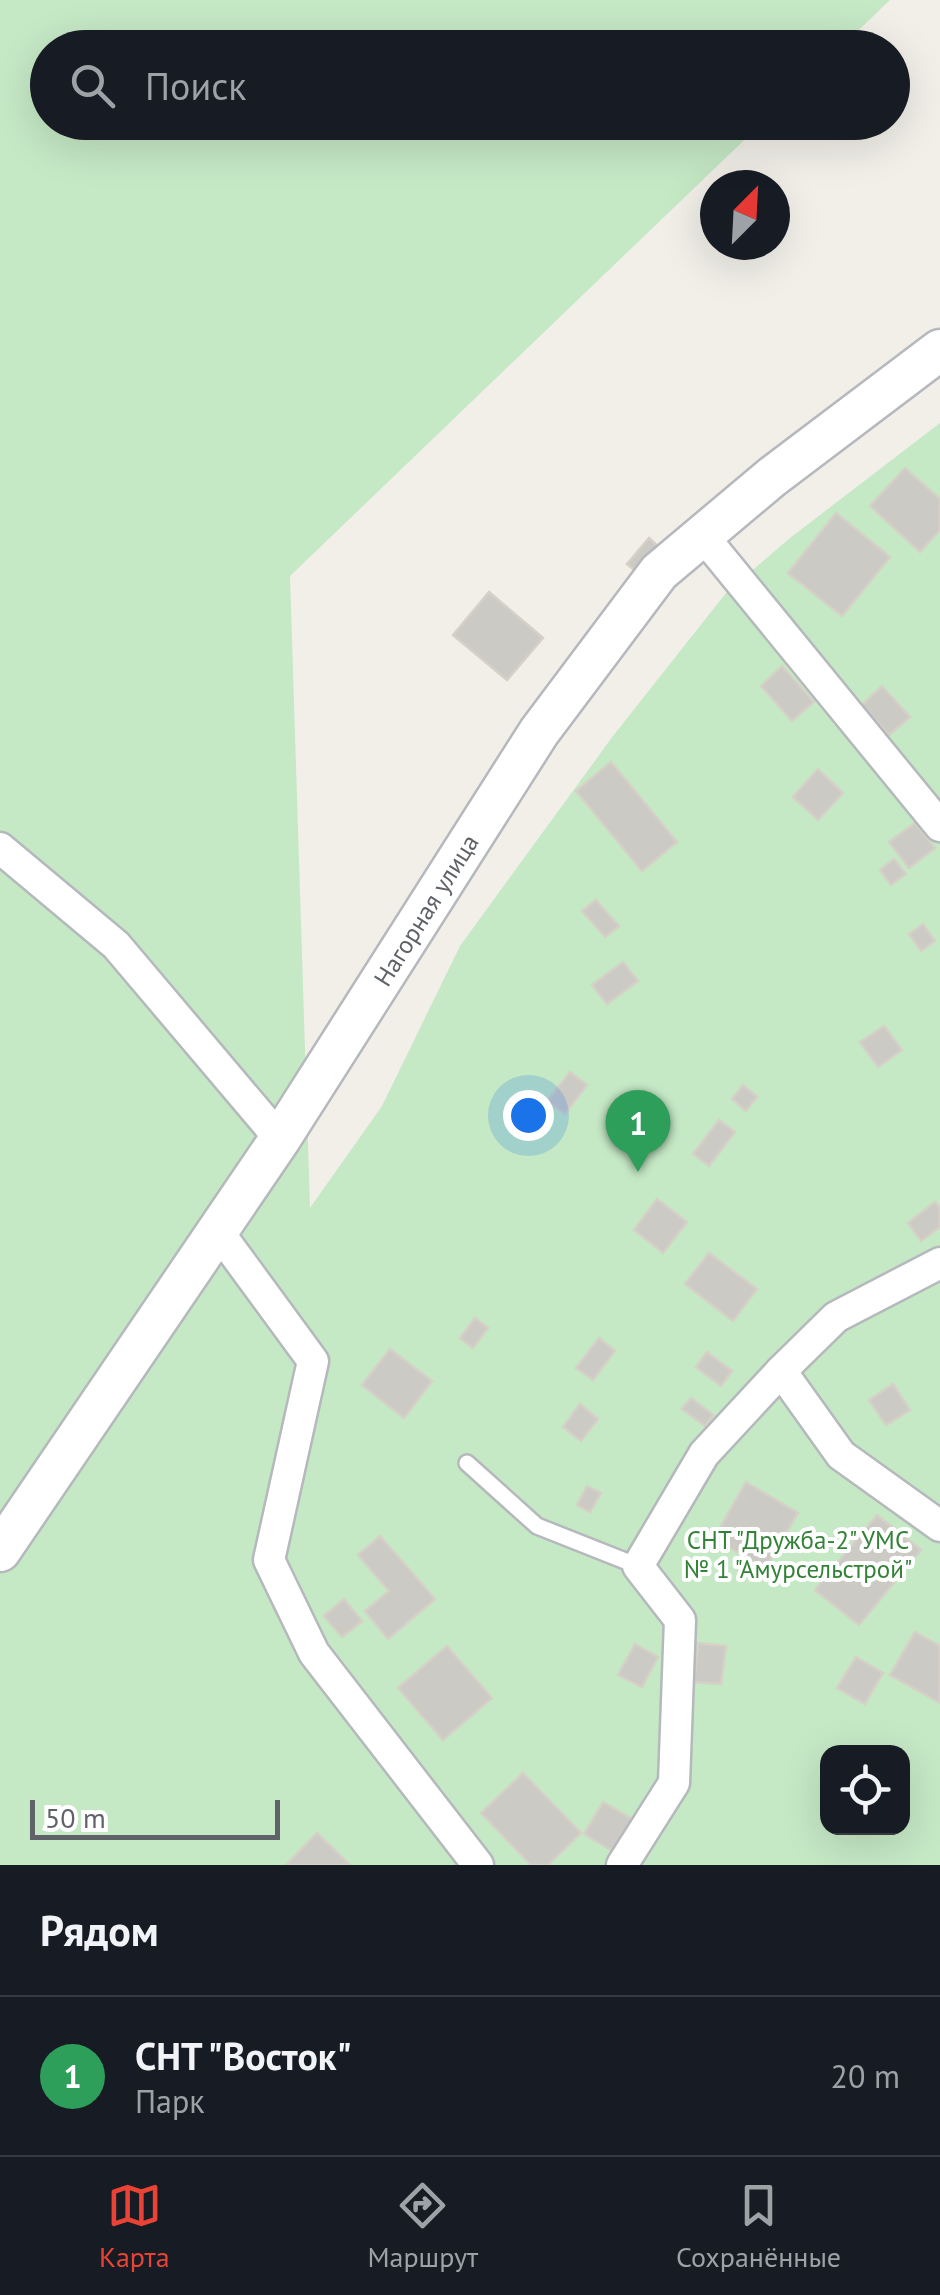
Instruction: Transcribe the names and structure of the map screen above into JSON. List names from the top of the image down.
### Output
{
  "streets": {
    "street": ["Нагорная улица"]
  },
  "parks": ["СНТ \"Дружба-2\" УМС № 1 \"Амурсельстрой\""],
  "scale_bar": "50 m",
  "north": "top right",
  "page": {
    "search": "Поиск",
    "pins": "1",
    "scale": "50 m",
    "heading": "Рядом",
    "list": [
      {
        "mark": "1",
        "name": "СНТ \"Восток\"",
        "note": "Парк",
        "value": "20 m"
      }
    ],
    "nav": ["Карта", "Маршрут", "Сохранённые"]
  }
}
